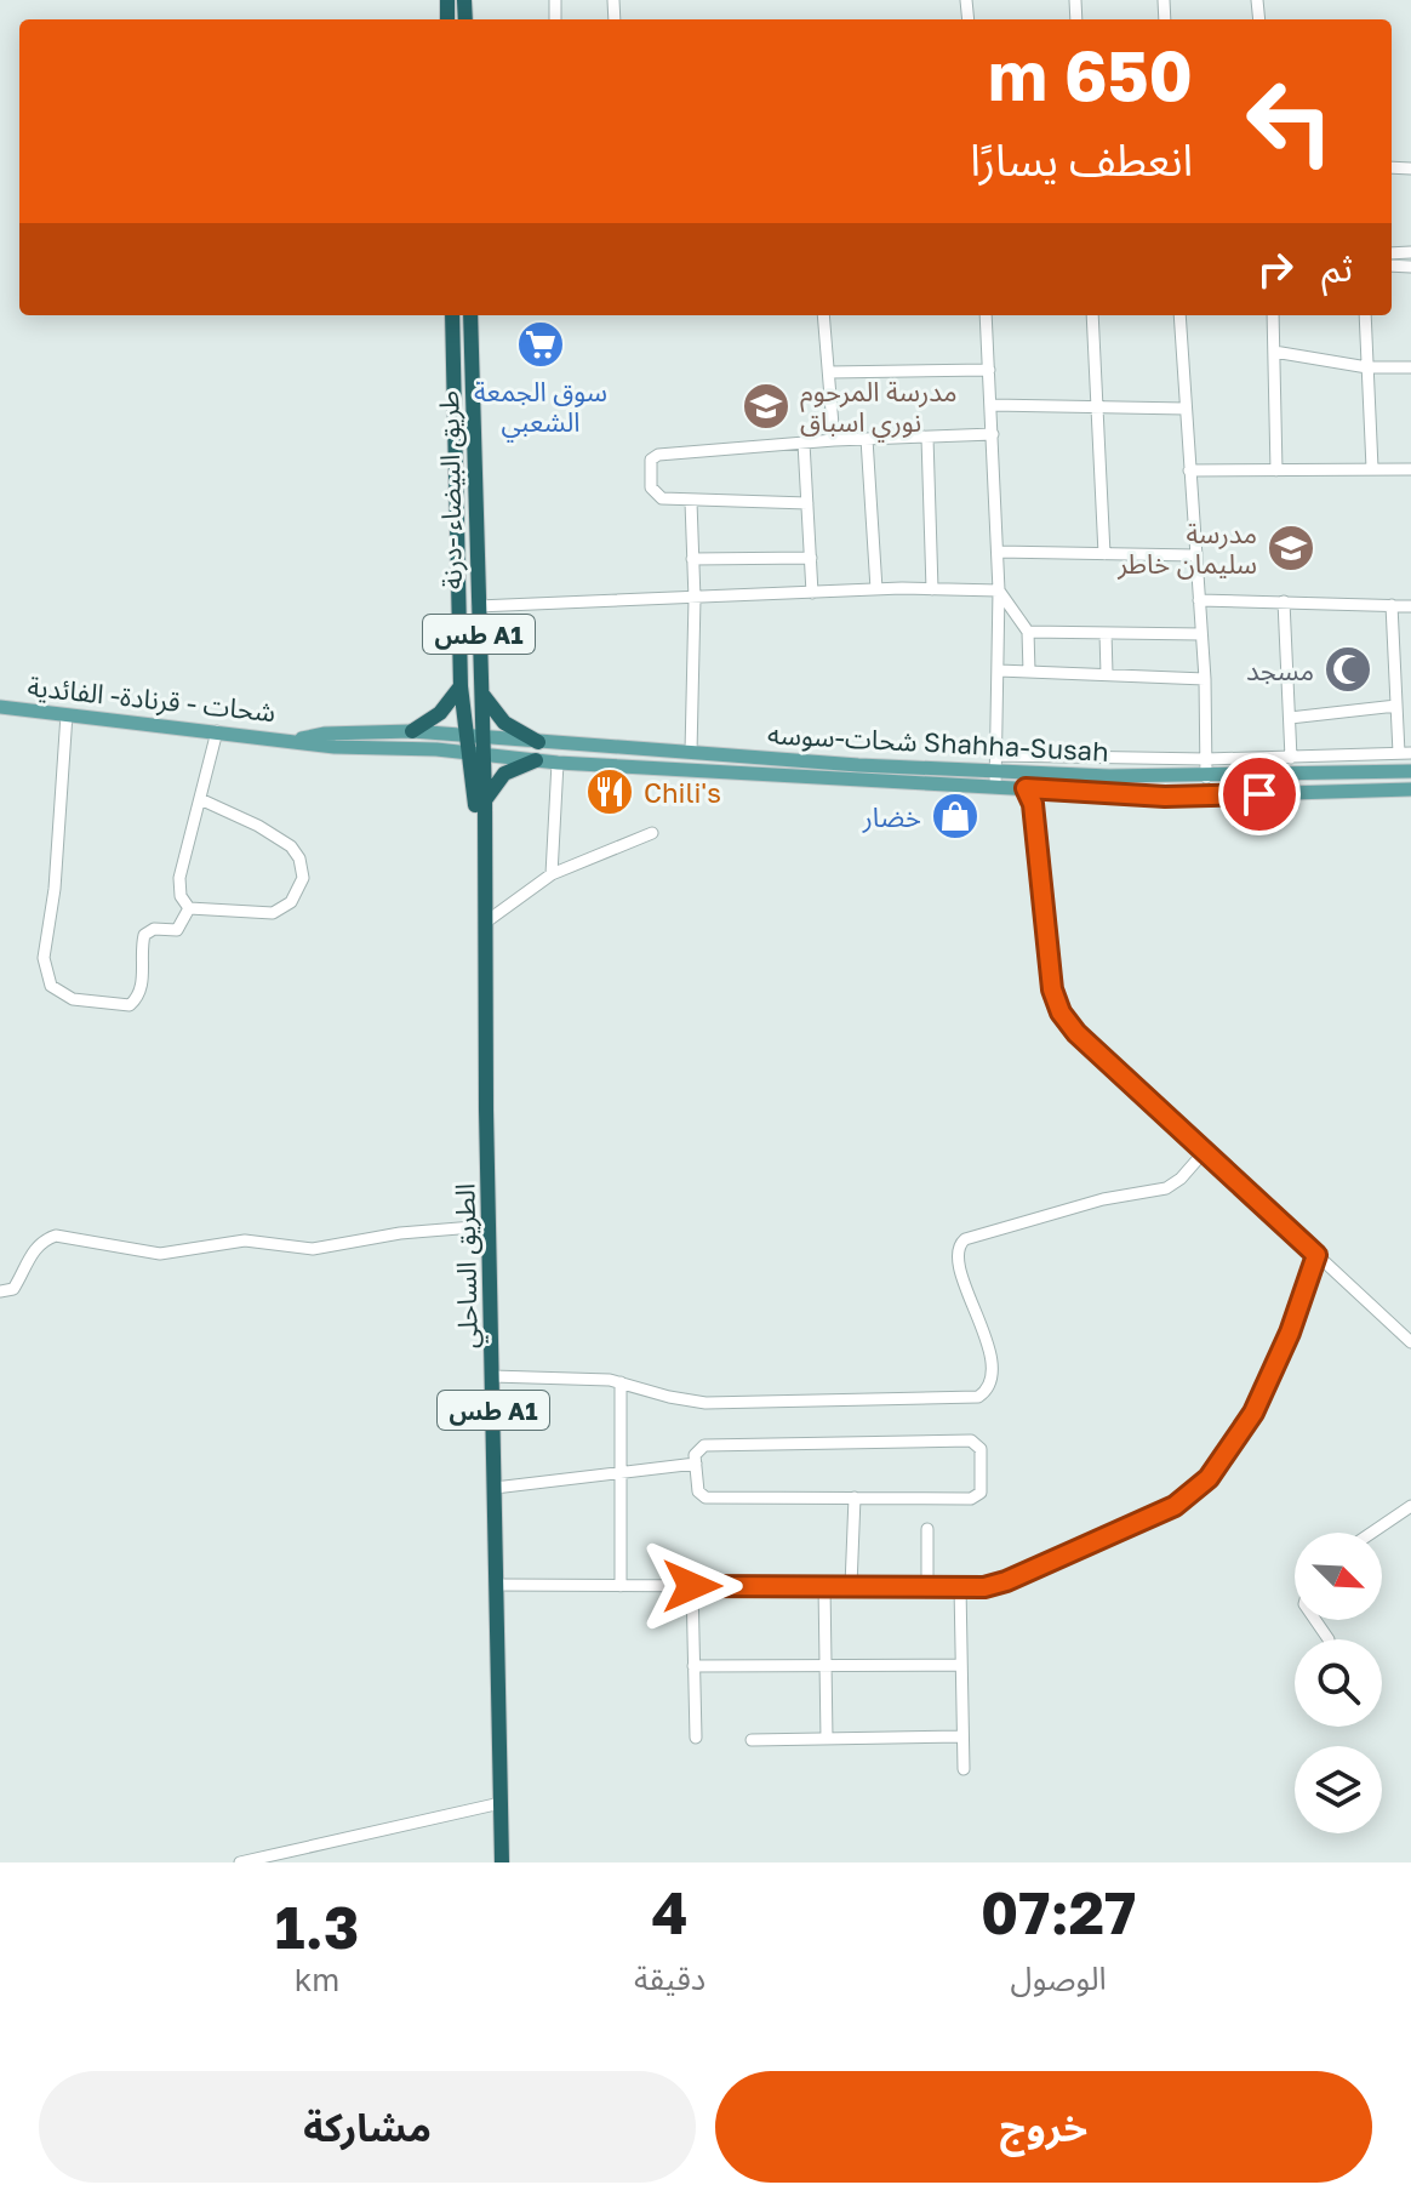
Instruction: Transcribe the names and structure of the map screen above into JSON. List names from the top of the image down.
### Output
{
  "streets": {
    "highway": ["طريق البيضاء -درنة", "طس A1", "الطريق الساحلي"],
    "main road": ["شحات - قرنادة- الفائدية", "شحات-سوسه Shahha-Susah"]
  },
  "crossings": [
    ["طريق البيضاء -درنة", "شحات-سوسه Shahha-Susah"],
    ["طريق البيضاء -درنة", "الطريق الساحلي"],
    ["شحات - قرنادة- الفائدية", "شحات-سوسه Shahha-Susah"]
  ],
  "places": {
    "supermarket": ["سوق الجمعة الشعبي"],
    "school or university": ["مدرسة المرحوم نوري اسباق", "مدرسة سليمان خاطر"],
    "mosque": ["مسجد"],
    "restaurant": ["Chili's"],
    "shop": ["خضار"]
  },
  "north": "bottom right",
  "page": {
    "turn": ["650 m", "انعطف يسارًا"],
    "then": "ثم",
    "eta": [
      "07:27",
      "الوصول",
      "4",
      "دقيقة",
      "1.3",
      "km"
    ],
    "buttons": ["خروج", "مشاركة"]
  }
}
